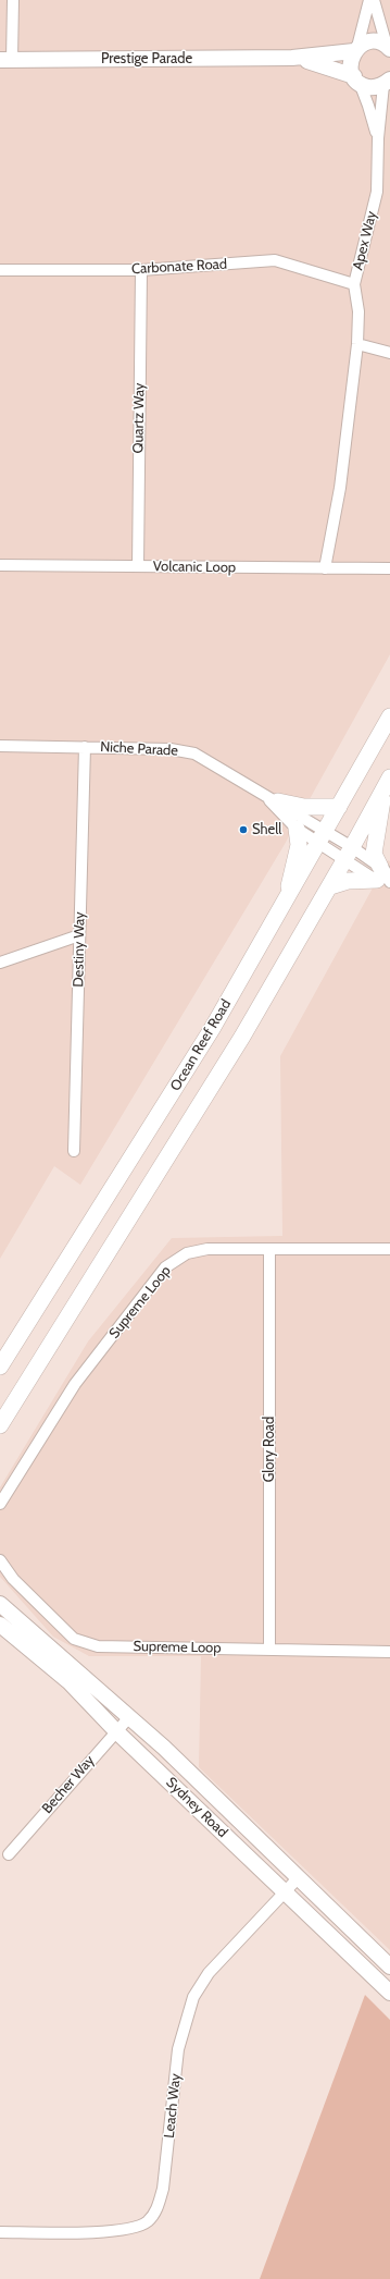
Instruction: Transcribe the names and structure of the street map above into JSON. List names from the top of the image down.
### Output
{
  "streets": {
    "main road": ["Ocean Reef Road"],
    "street": [
      "Prestige Parade",
      "Apex Way",
      "Carbonate Road",
      "Quartz Way",
      "Volcanic Loop",
      "Niche Parade",
      "Destiny Way",
      "Supreme Loop",
      "Glory Road",
      "Becher Way",
      "Sydney Road",
      "Leach Way"
    ]
  },
  "crossings": [
    ["Prestige Parade", "Apex Way"],
    ["Apex Way", "Carbonate Road"],
    ["Apex Way", "Volcanic Loop"],
    ["Carbonate Road", "Quartz Way"],
    ["Quartz Way", "Volcanic Loop"],
    ["Niche Parade", "Destiny Way"],
    ["Niche Parade", "Ocean Reef Road"],
    ["Supreme Loop", "Glory Road"],
    ["Becher Way", "Sydney Road"],
    ["Sydney Road", "Leach Way"]
  ],
  "places": ["Shell"]
}
